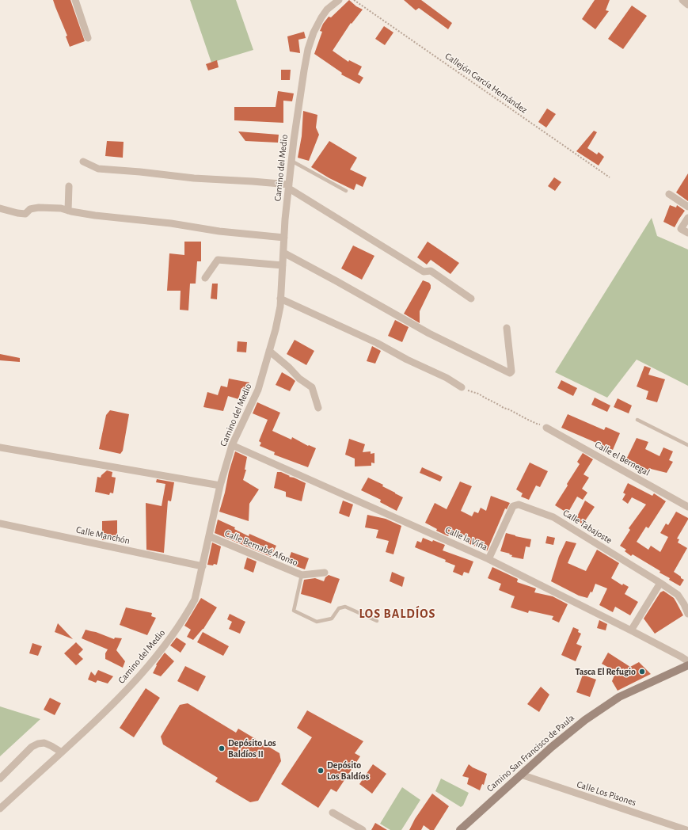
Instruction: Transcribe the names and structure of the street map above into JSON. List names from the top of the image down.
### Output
{
  "streets": {
    "main road": ["Camino San Francisco de Paula"],
    "street": [
      "Camino del Medio",
      "Calle el Bernegal",
      "Calle Tabajoste",
      "Calle Manchón",
      "Calle la Viña",
      "Calle Bernabé Afonso",
      "Calle Los Pisones"
    ],
    "path": ["Callejón García Hernández"]
  },
  "crossings": [
    ["Camino del Medio", "Calle Manchón"],
    ["Camino del Medio", "Calle la Viña"],
    ["Camino del Medio", "Calle Bernabé Afonso"],
    ["Calle Tabajoste", "Calle la Viña"],
    ["Camino San Francisco de Paula", "Calle Los Pisones"]
  ],
  "districts": ["LOS BALDÍOS"],
  "places": ["Tasca El Refugio", "Depósito Los Baldíos II", "Depósito Los Baldíos"]
}
